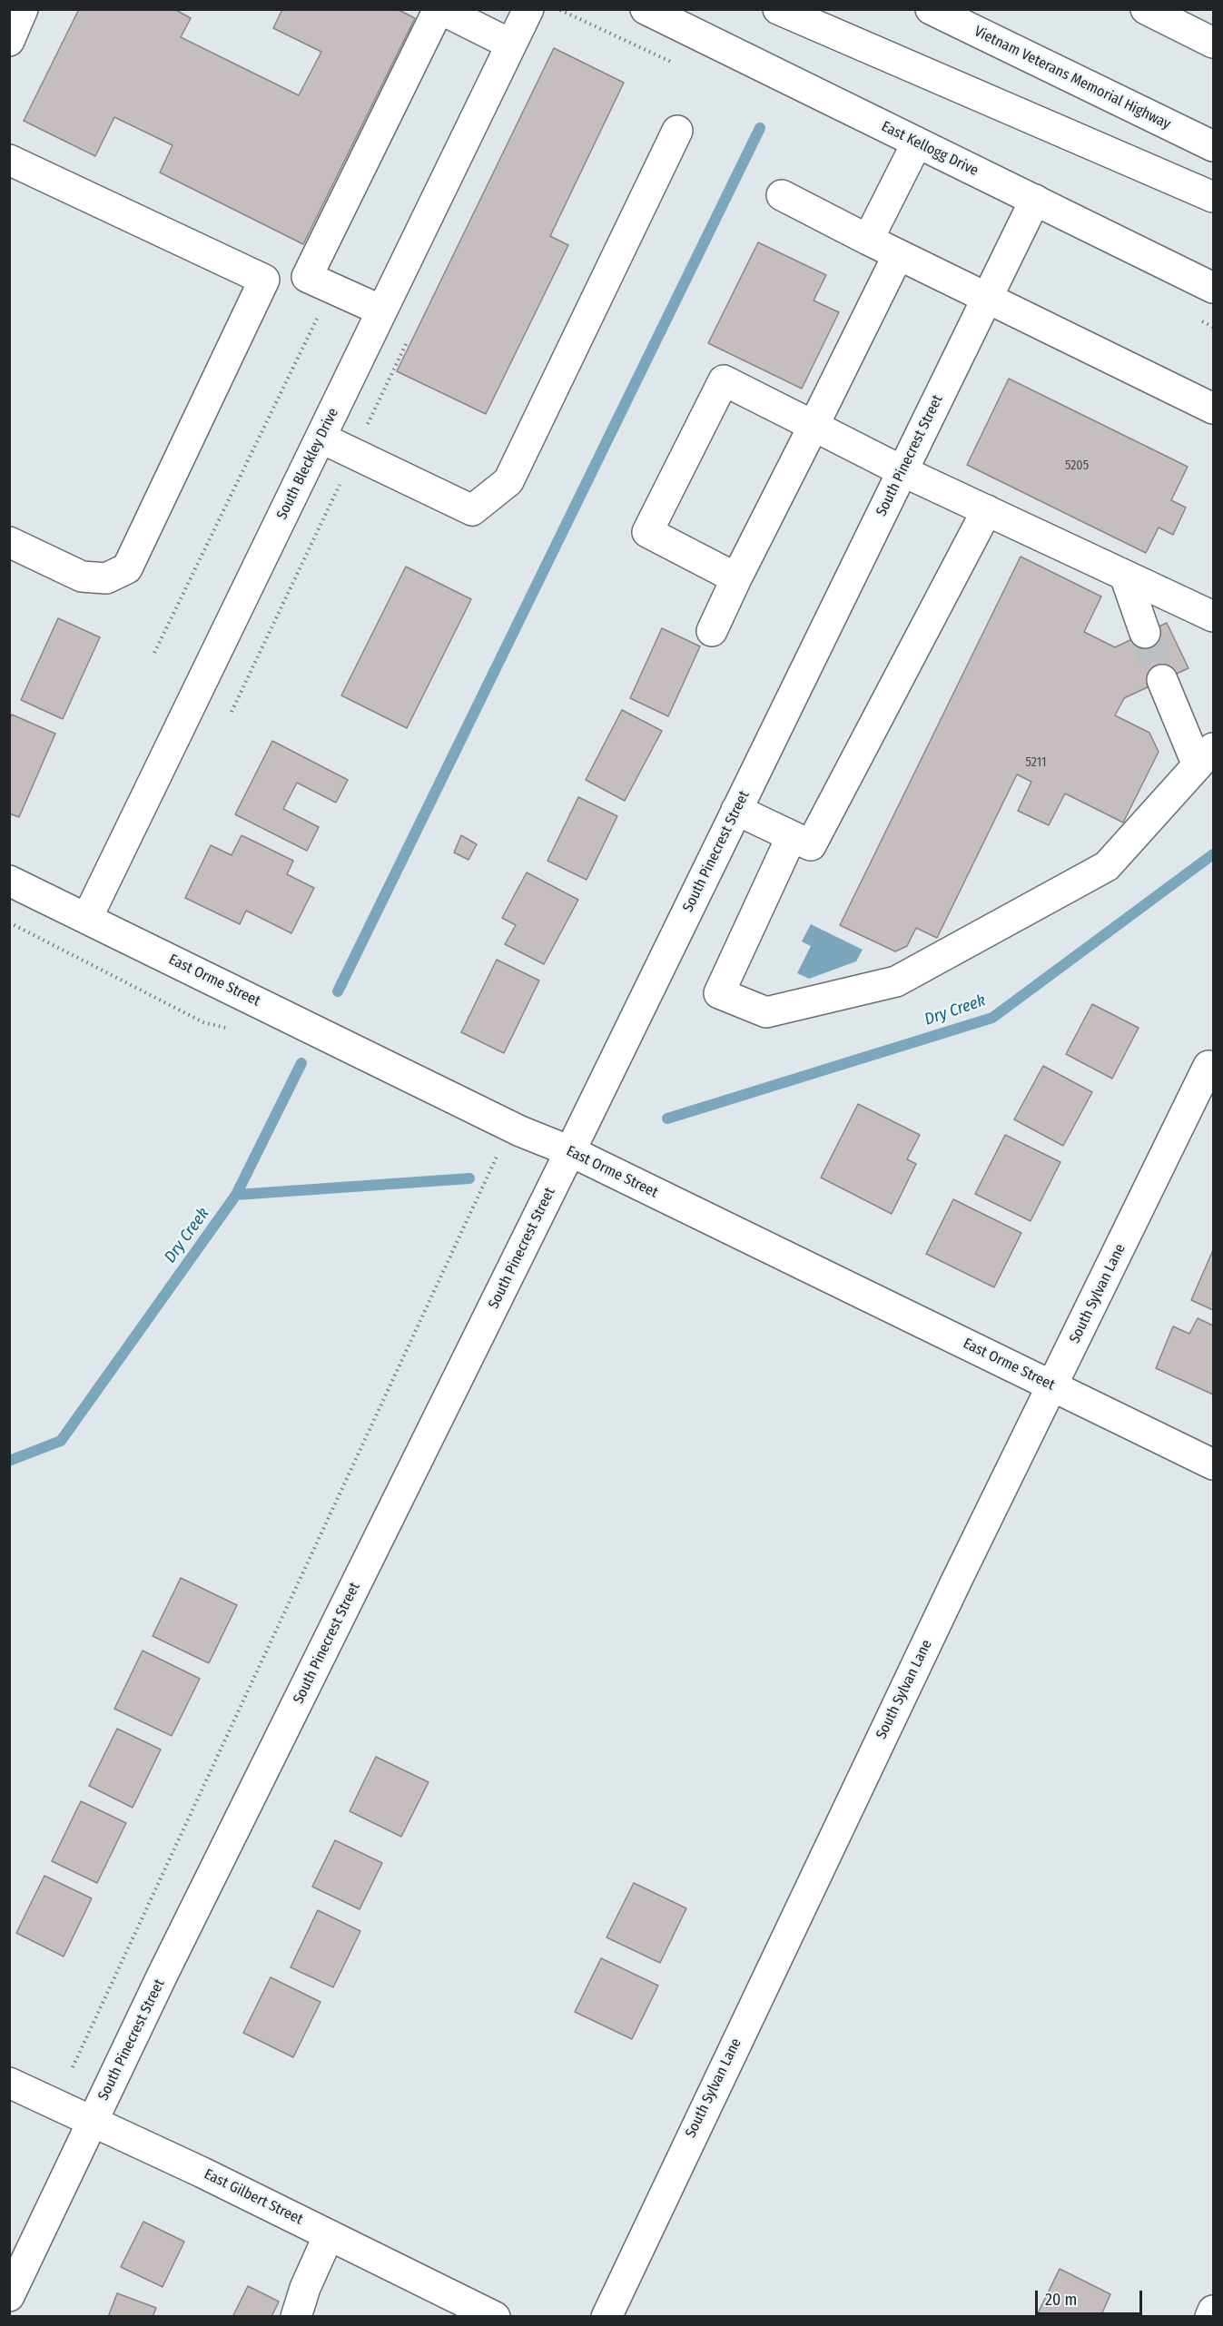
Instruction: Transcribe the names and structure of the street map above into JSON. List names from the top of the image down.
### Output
{
  "streets": {
    "main road": [
      "Vietnam Veterans Memorial Highway",
      "East Kellogg Drive",
      "South Pinecrest Street",
      "South Bleckley Drive",
      "East Orme Street",
      "South Sylvan Lane",
      "East Gilbert Street"
    ]
  },
  "crossings": [
    ["East Kellogg Drive", "South Pinecrest Street"],
    ["South Pinecrest Street", "East Orme Street"],
    ["South Pinecrest Street", "East Gilbert Street"],
    ["South Bleckley Drive", "East Orme Street"],
    ["East Orme Street", "South Sylvan Lane"]
  ],
  "water": ["Dry Creek"],
  "house_numbers": ["5205", "5211"],
  "scale_bar": "20 m"
}
